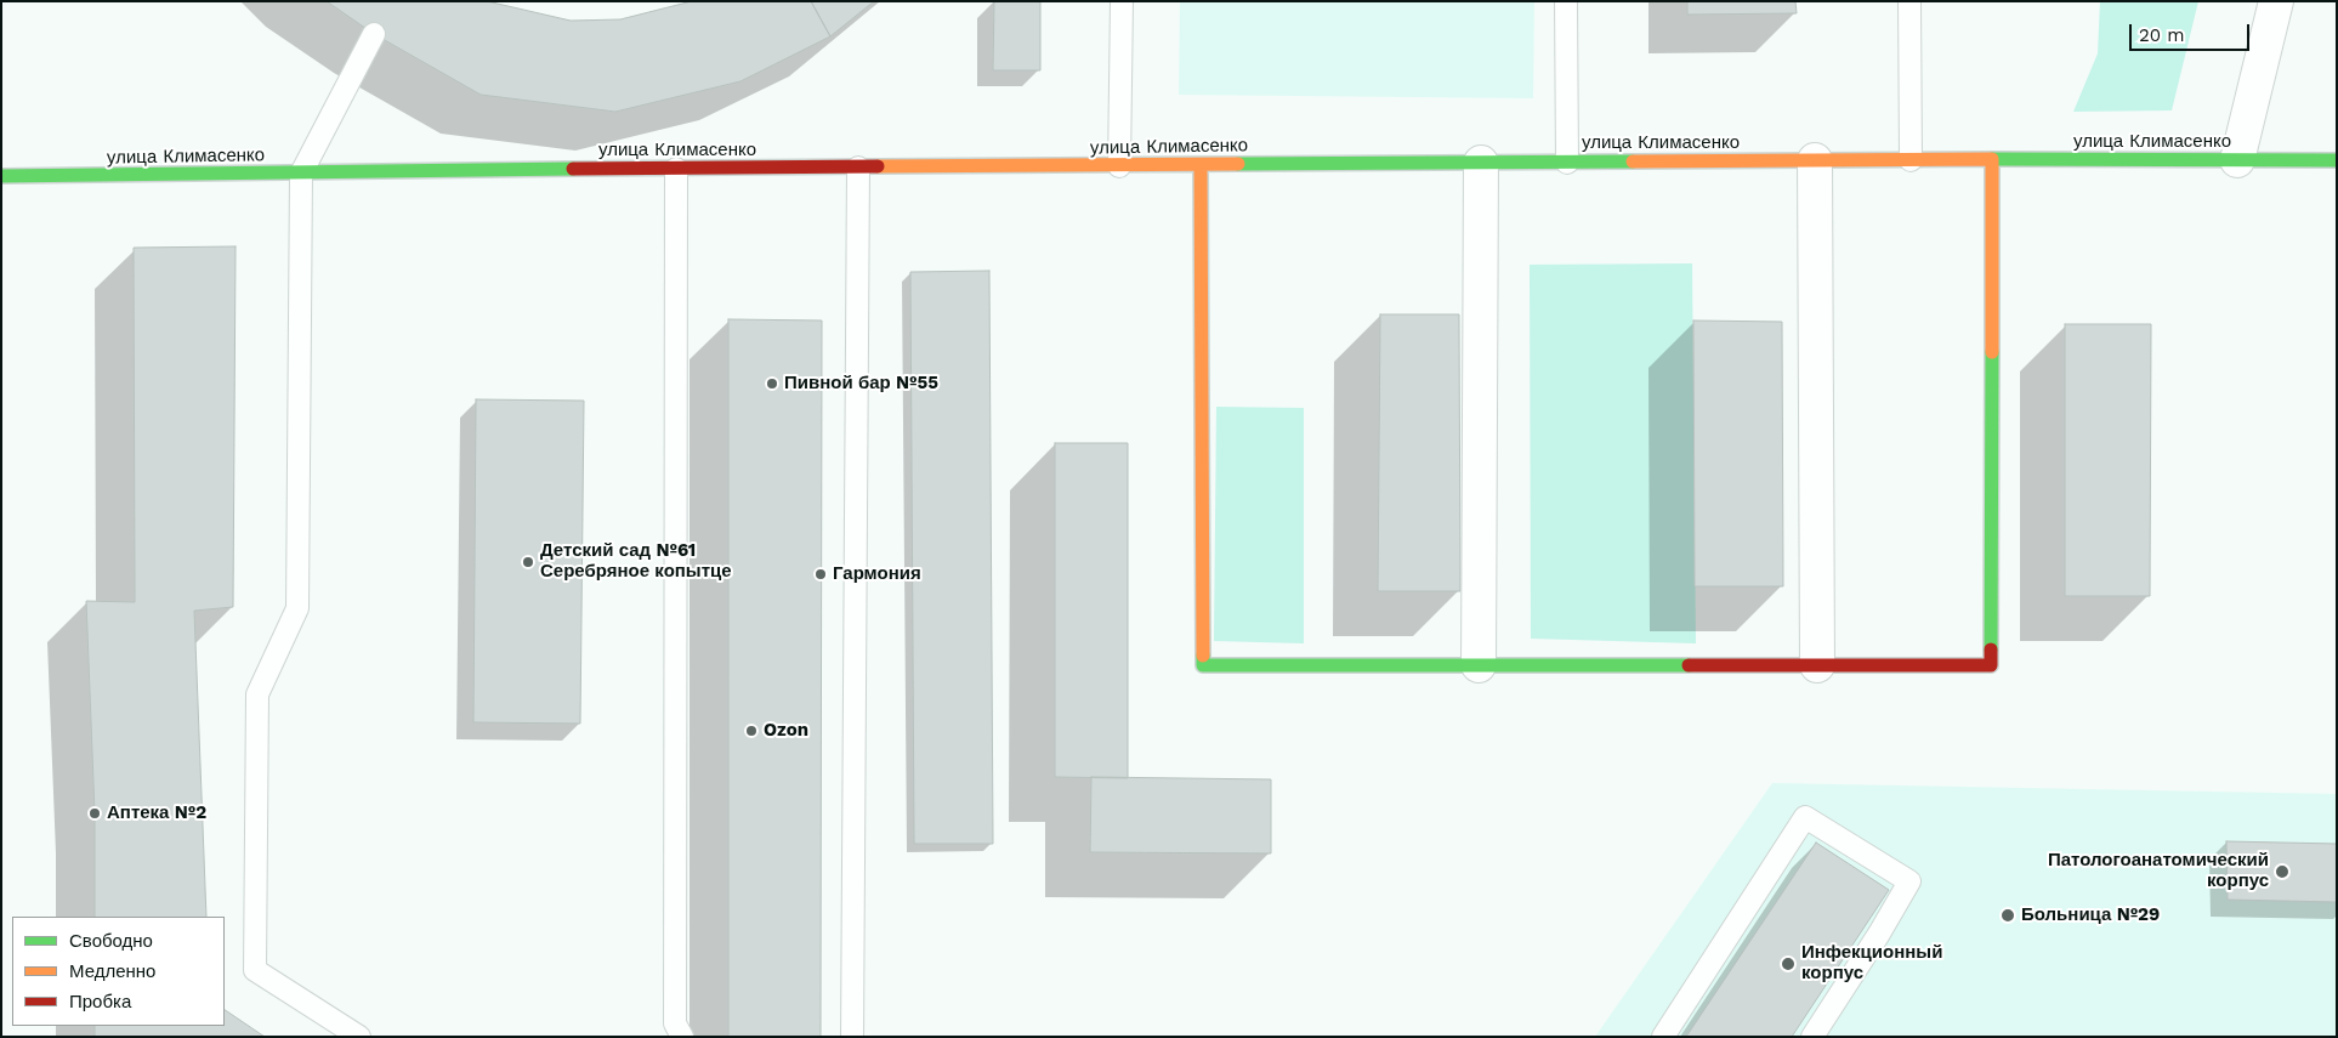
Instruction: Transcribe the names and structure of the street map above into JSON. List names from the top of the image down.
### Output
{
  "streets": {
    "street": ["улица Климасенко"]
  },
  "places": [
    "Пивной бар №55",
    "Детский сад №61 Серебряное копытце",
    "Гармония",
    "Ozon",
    "Аптека №2",
    "Патологоанатомический корпус",
    "Больница №29",
    "Инфекционный корпус"
  ],
  "legend": ["Свободно", "Медленно", "Пробка"],
  "scale_bar": "20 m"
}
